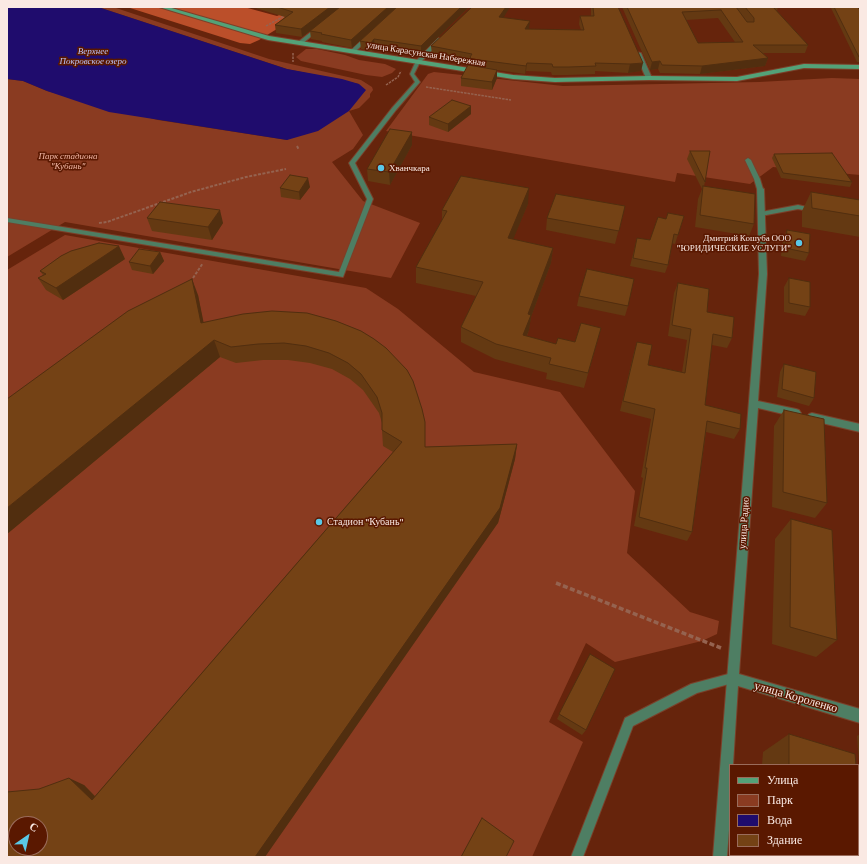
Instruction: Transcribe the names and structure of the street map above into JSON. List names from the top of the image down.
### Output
{
  "streets": {
    "street": ["улица Карасунская Набережная", "улица Радио", "улица Короленко"]
  },
  "crossings": [
    ["улица Радио", "улица Короленко"]
  ],
  "water": ["Верхнее Покровское озеро"],
  "parks": ["Парк стадиона \"Кубань\""],
  "places": ["Хванчкара", "Дмитрий Кошуба ООО \"ЮРИДИЧЕСКИЕ УСЛУГИ\"", "Стадион \"Кубань\""],
  "legend": [
    "Улица",
    "Парк",
    "Вода",
    "Здание"
  ],
  "north": "top right"
}
